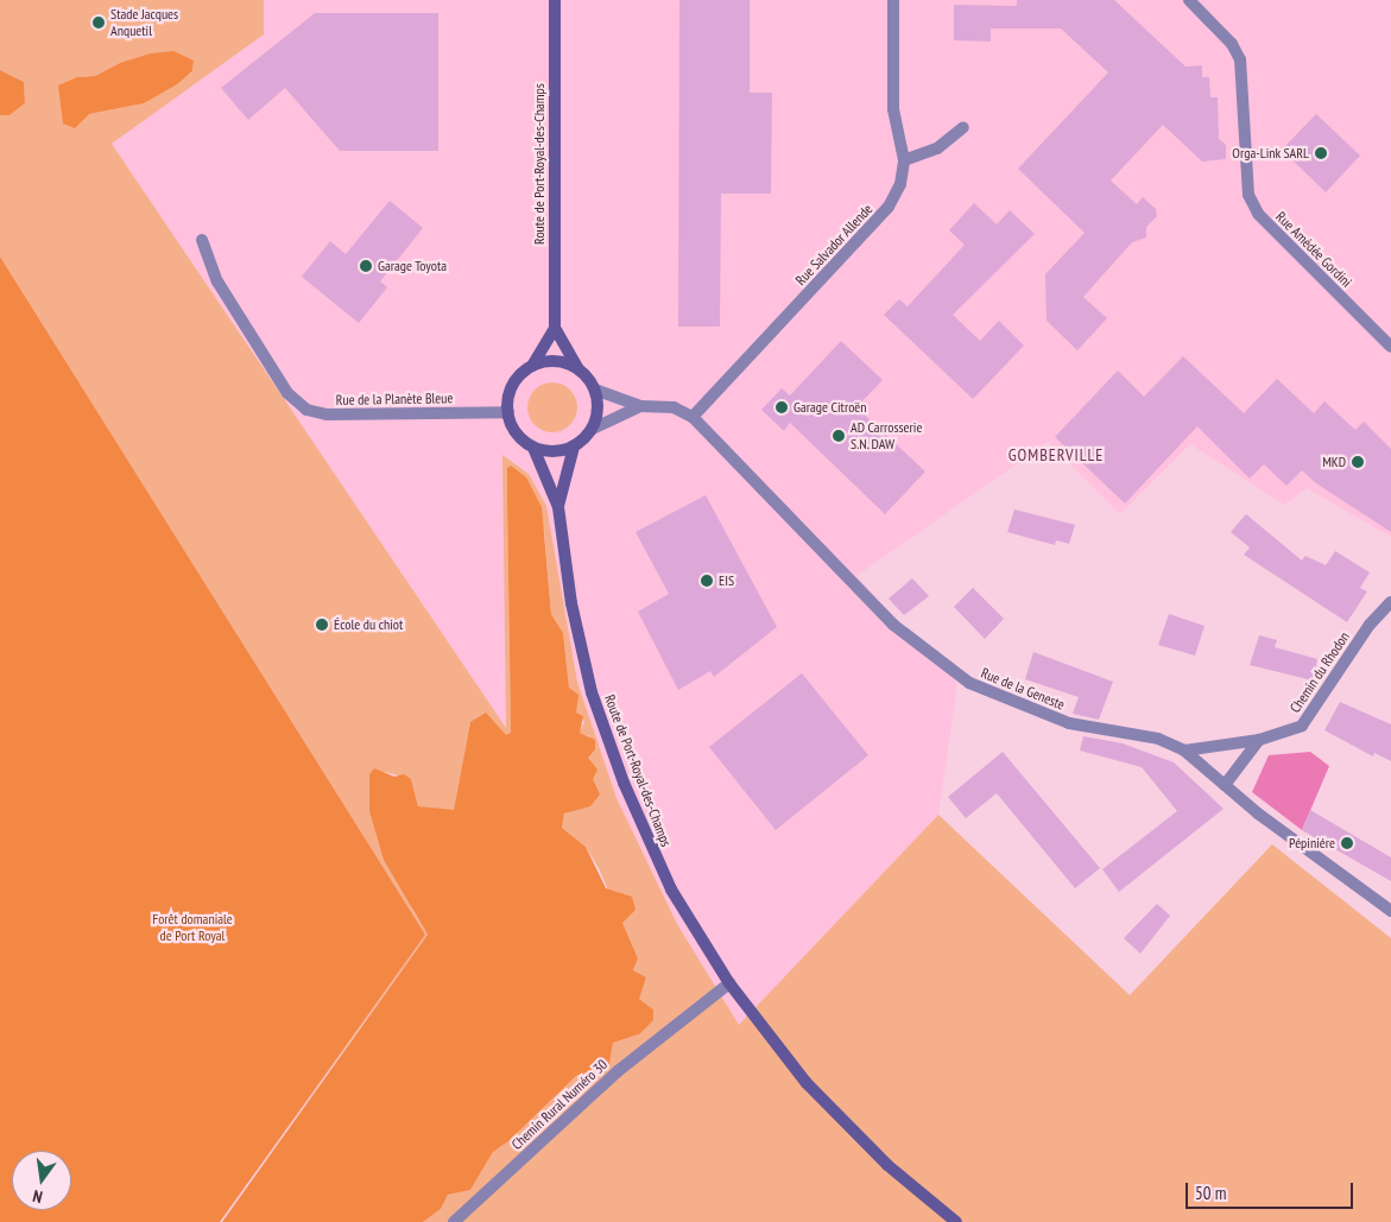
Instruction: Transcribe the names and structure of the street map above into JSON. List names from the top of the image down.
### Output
{
  "streets": {
    "main road": ["Route de Port-Royal-des-Champs"],
    "street": [
      "Rue Salvador Allende",
      "Rue Amédée Gordini",
      "Rue de la Planète Bleue",
      "Chemin du Rhodon",
      "Rue de la Geneste",
      "Chemin Rural Numéro 30"
    ]
  },
  "crossings": [
    ["Route de Port-Royal-des-Champs", "Rue de la Planète Bleue"],
    ["Route de Port-Royal-des-Champs", "Chemin Rural Numéro 30"],
    ["Rue Salvador Allende", "Rue de la Geneste"],
    ["Chemin du Rhodon", "Rue de la Geneste"]
  ],
  "districts": ["GOMBERVILLE"],
  "parks": ["Forêt domaniale de Port Royal"],
  "places": [
    "Stade Jacques Anquetil",
    "Orga-Link SARL",
    "Garage Toyota",
    "Garage Citroën",
    "AD Carrosserie S.N. DAW",
    "MKD",
    "EIS",
    "École du chiot",
    "Pépiniére"
  ],
  "scale_bar": "50 m",
  "north": "bottom"
}
